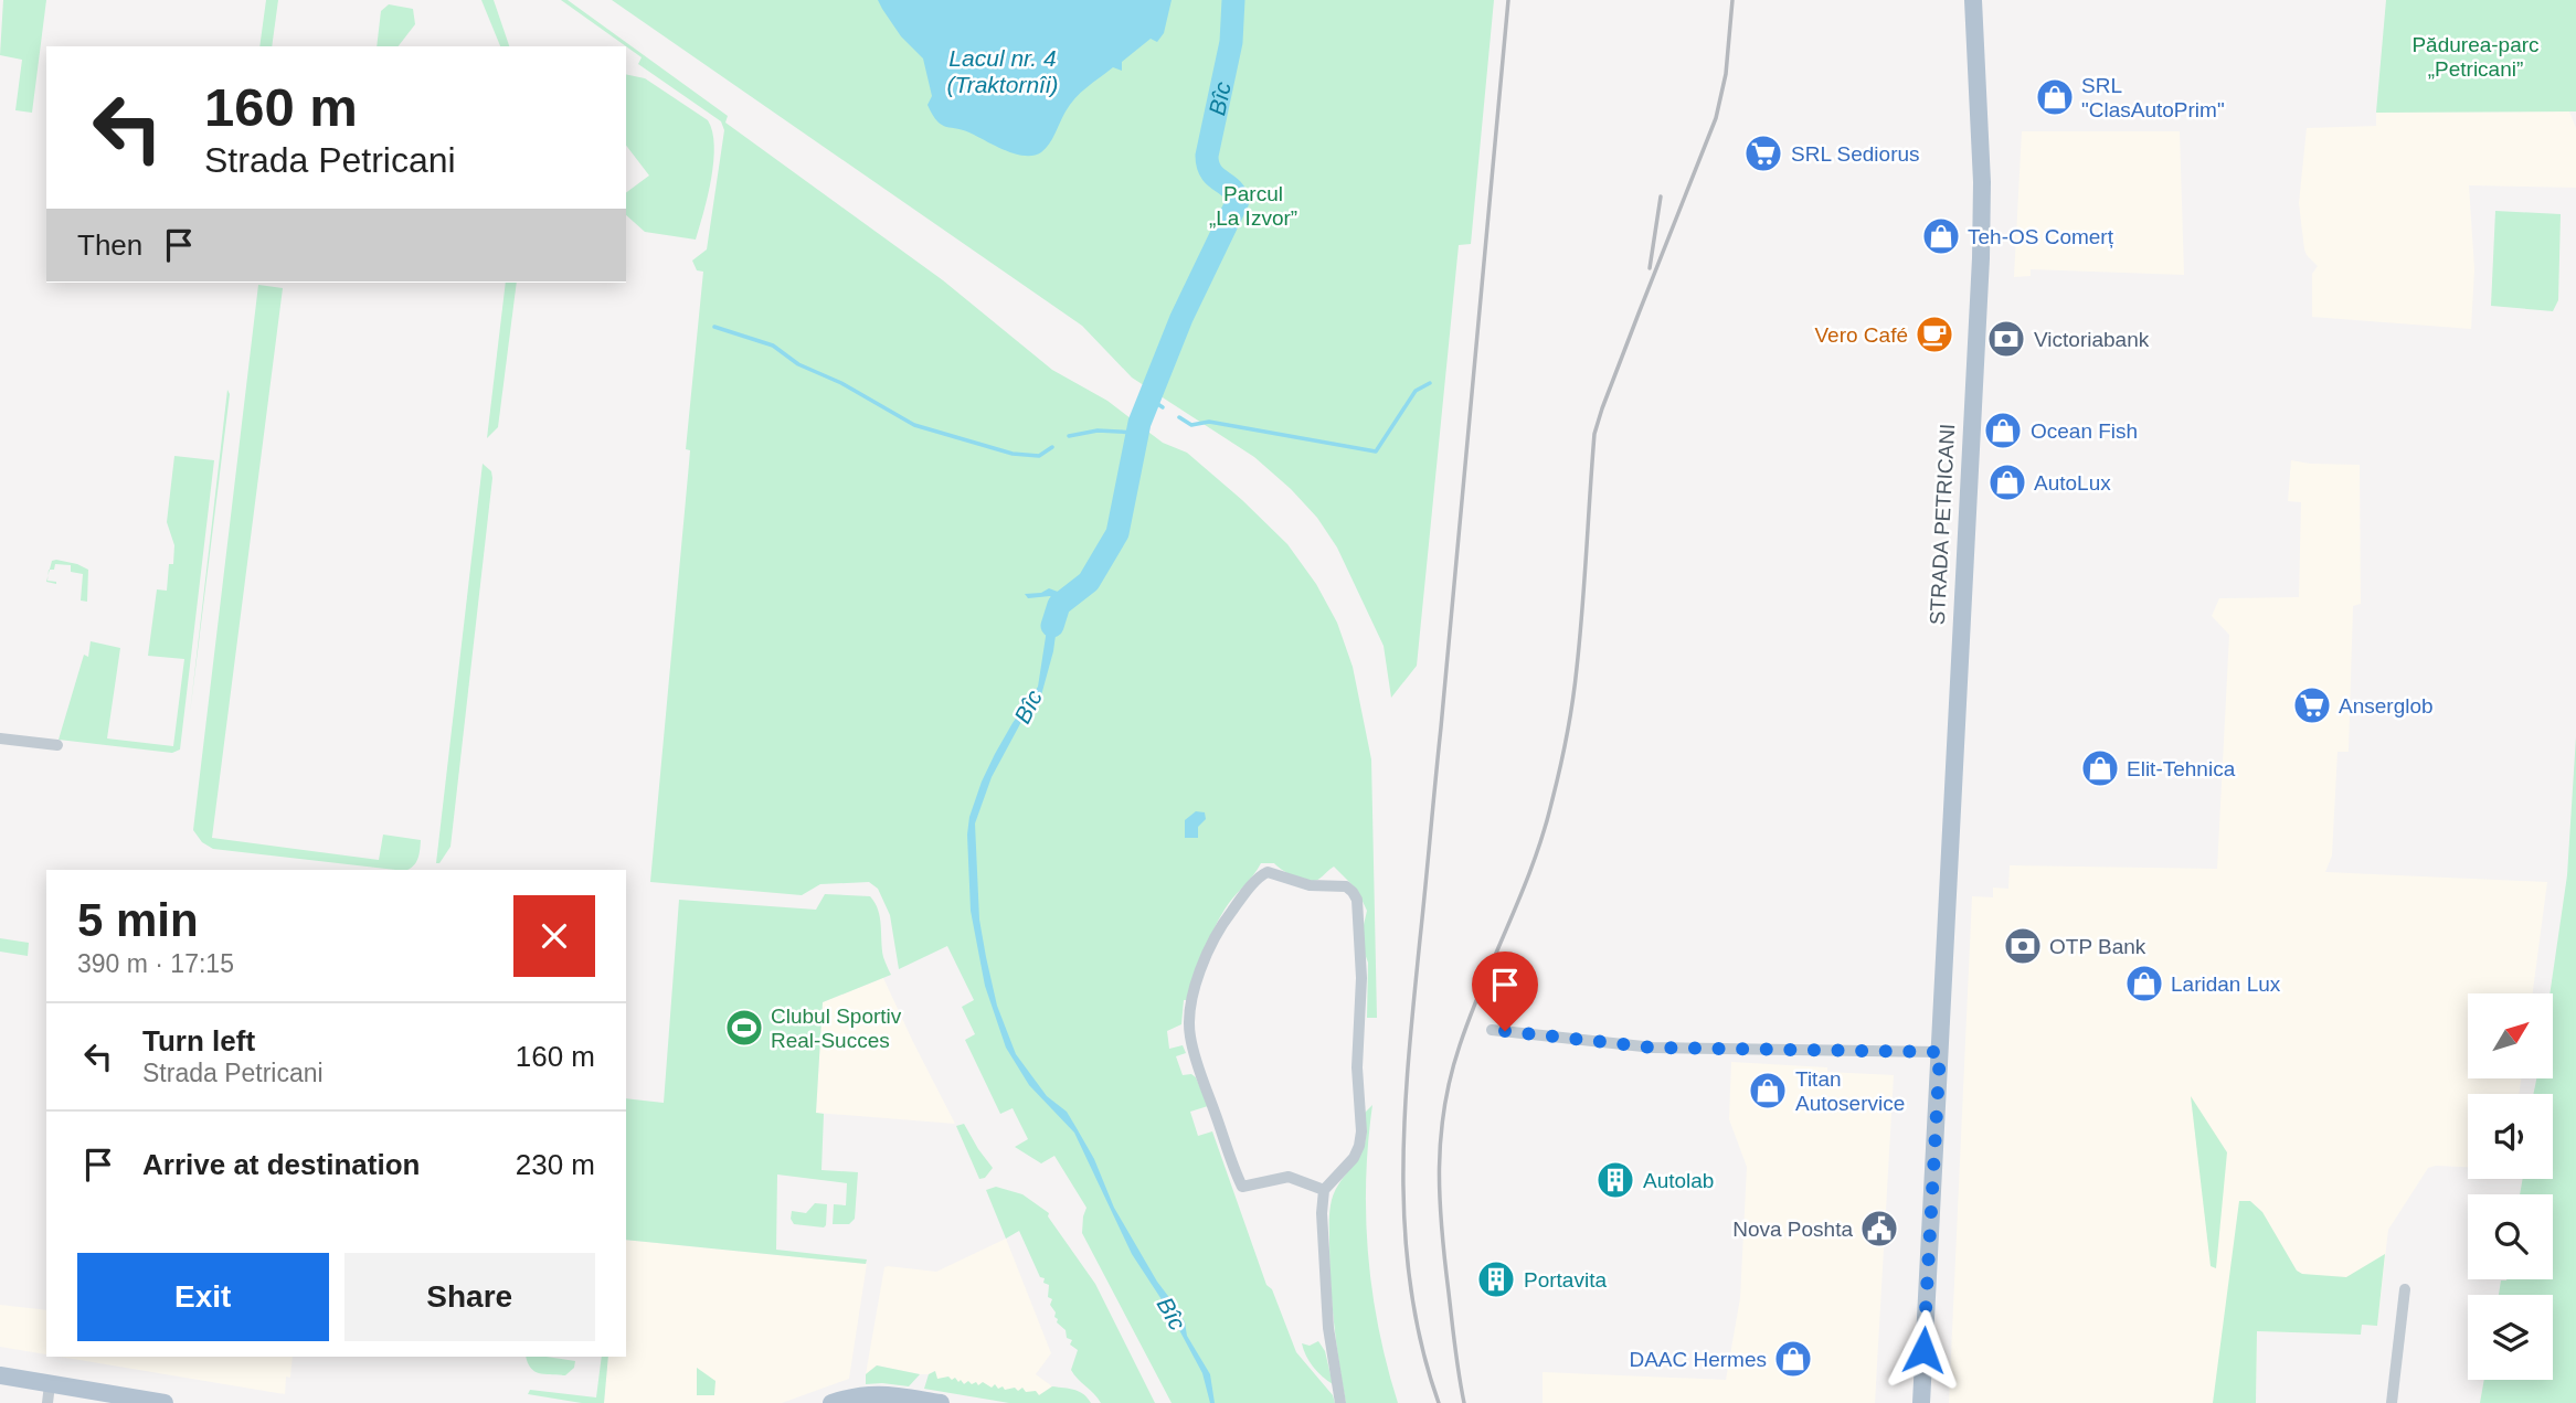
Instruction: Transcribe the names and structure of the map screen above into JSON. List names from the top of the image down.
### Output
{
  "streets": {
    "main road": ["STRADA PETRICANI"]
  },
  "water": ["Lacul nr. 4 (Traktornîi)", "Bîc"],
  "parks": ["Pădurea-parc „Petricani”", "Parcul „La Izvor”"],
  "places": {
    "shop": [
      "SRL \"ClasAutoPrim\"",
      "Teh-OS Comerț",
      "Ocean Fish",
      "AutoLux",
      "Elit-Tehnica",
      "Laridan Lux",
      "Titan Autoservice",
      "DAAC Hermes"
    ],
    "supermarket": ["SRL Sediorus", "Anserglob"],
    "cafe": ["Vero Café"],
    "bank": ["Victoriabank", "OTP Bank"],
    "sports": ["Clubul Sportiv Real-Succes"],
    "building": ["Autolab", "Portavita"],
    "public building": ["Nova Poshta"]
  },
  "north": "top right",
  "page": {
    "turn": ["160 m", "Strada Petricani"],
    "then": "Then",
    "heading": ["5 min", "390 m · 17:15"],
    "list": [
      {
        "name": "Turn left",
        "note": "Strada Petricani",
        "value": "160 m"
      },
      {
        "name": "Arrive at destination",
        "value": "230 m"
      }
    ],
    "buttons": ["Exit", "Share"]
  }
}
